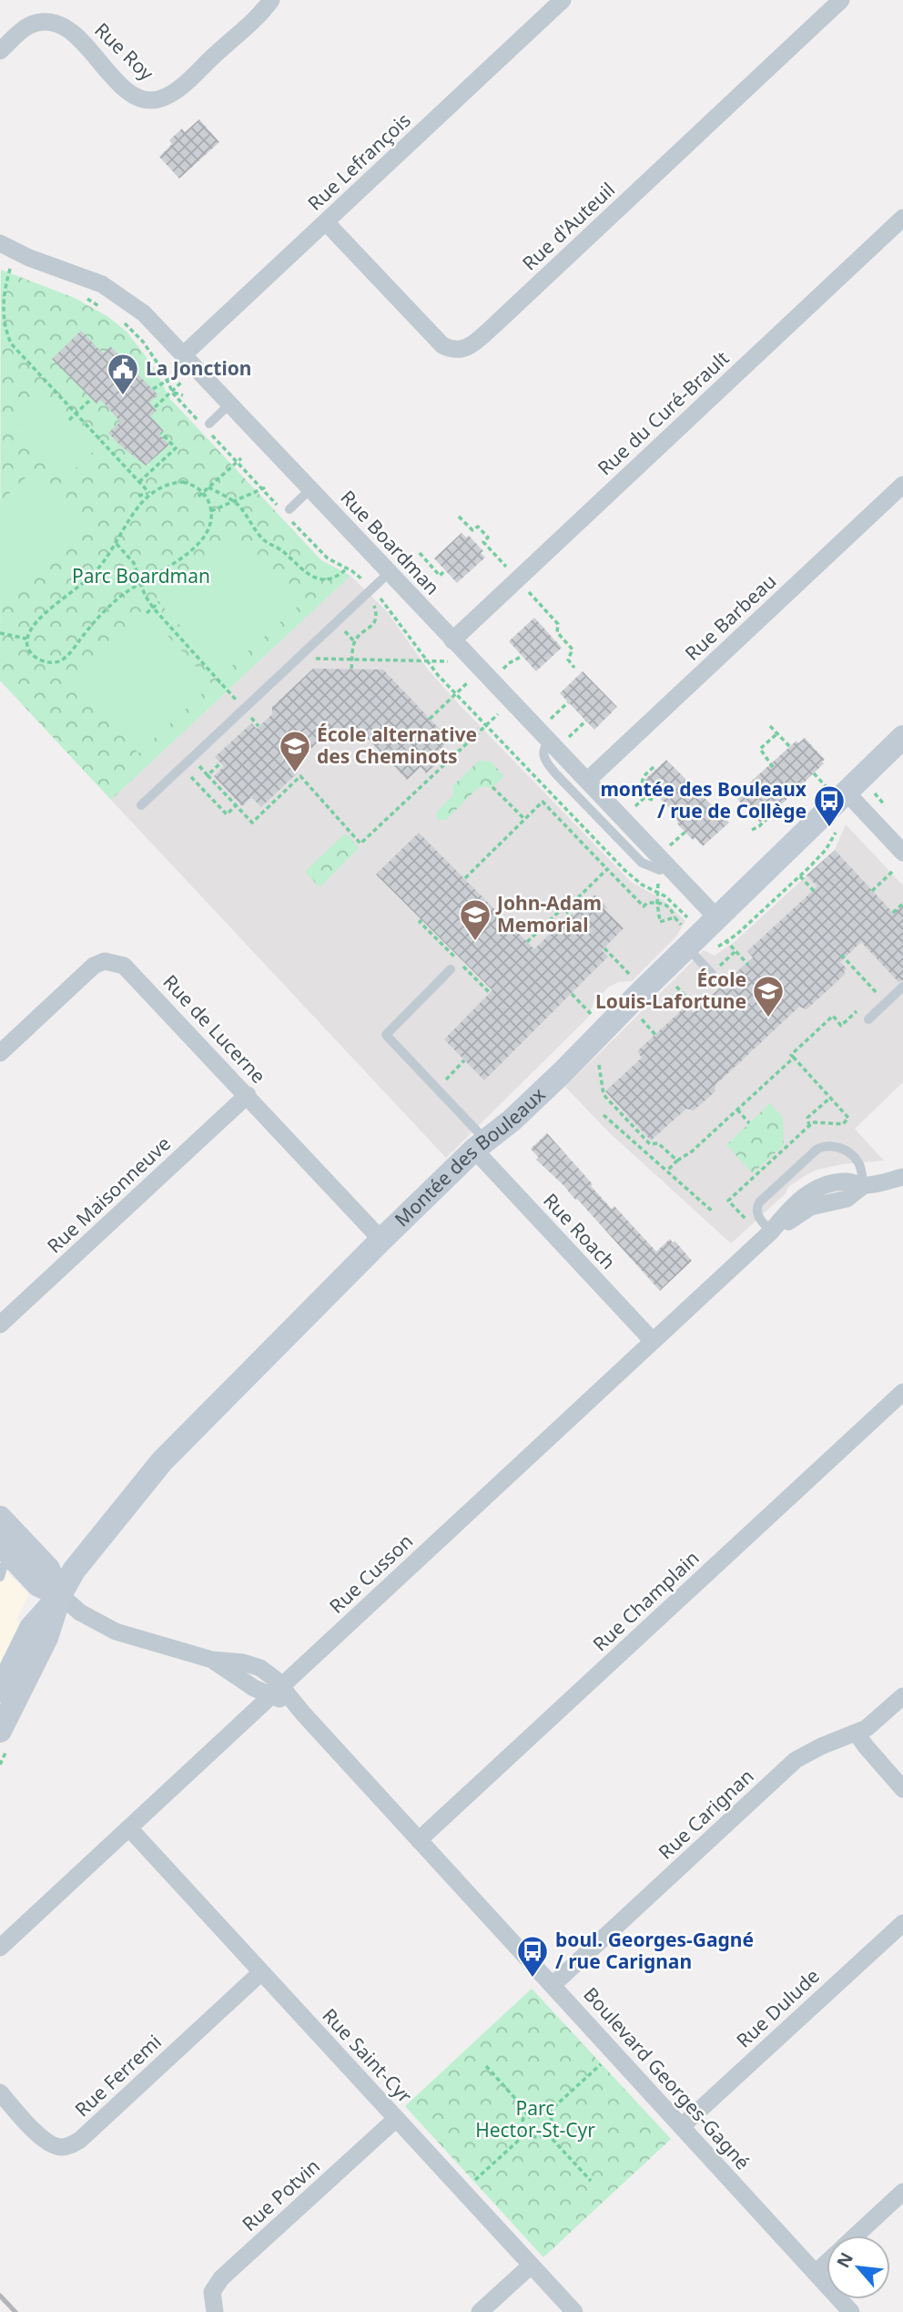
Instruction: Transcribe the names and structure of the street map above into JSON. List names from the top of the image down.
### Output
{
  "streets": {
    "street": [
      "Rue Roy",
      "Rue Lefrançois",
      "Rue d'Auteuil",
      "Rue du Curé-Brault",
      "Rue Boardman",
      "Rue Barbeau",
      "Rue de Lucerne",
      "Montée des Bouleaux",
      "Rue Maisonneuve",
      "Rue Roach",
      "Rue Cusson",
      "Rue Champlain",
      "Rue Carignan",
      "Rue Dulude",
      "Rue Saint-Cyr",
      "Rue Ferremi",
      "Boulevard Georges-Gagné",
      "Rue Potvin"
    ]
  },
  "crossings": [
    ["Rue Lefrançois", "Rue d'Auteuil"],
    ["Rue Lefrançois", "Rue Boardman"],
    ["Rue du Curé-Brault", "Rue Boardman"],
    ["Rue Boardman", "Rue Barbeau"],
    ["Rue Boardman", "Montée des Bouleaux"],
    ["Rue de Lucerne", "Montée des Bouleaux"],
    ["Rue de Lucerne", "Rue Maisonneuve"],
    ["Montée des Bouleaux", "Rue Roach"],
    ["Montée des Bouleaux", "Boulevard Georges-Gagné"],
    ["Rue Roach", "Rue Cusson"],
    ["Rue Cusson", "Rue Saint-Cyr"],
    ["Rue Cusson", "Boulevard Georges-Gagné"],
    ["Rue Champlain", "Boulevard Georges-Gagné"],
    ["Rue Carignan", "Boulevard Georges-Gagné"],
    ["Rue Dulude", "Boulevard Georges-Gagné"],
    ["Rue Saint-Cyr", "Rue Ferremi"],
    ["Rue Saint-Cyr", "Rue Potvin"]
  ],
  "parks": ["Parc Boardman", "Parc Hector-St-Cyr"],
  "places": {
    "public building": ["La Jonction"],
    "school or university": ["École alternative des Cheminots", "John-Adam Memorial", "École Louis-Lafortune"],
    "bus stop": ["montée des Bouleaux / rue de Collège", "boul. Georges-Gagné / rue Carignan"]
  },
  "north": "top left"
}
